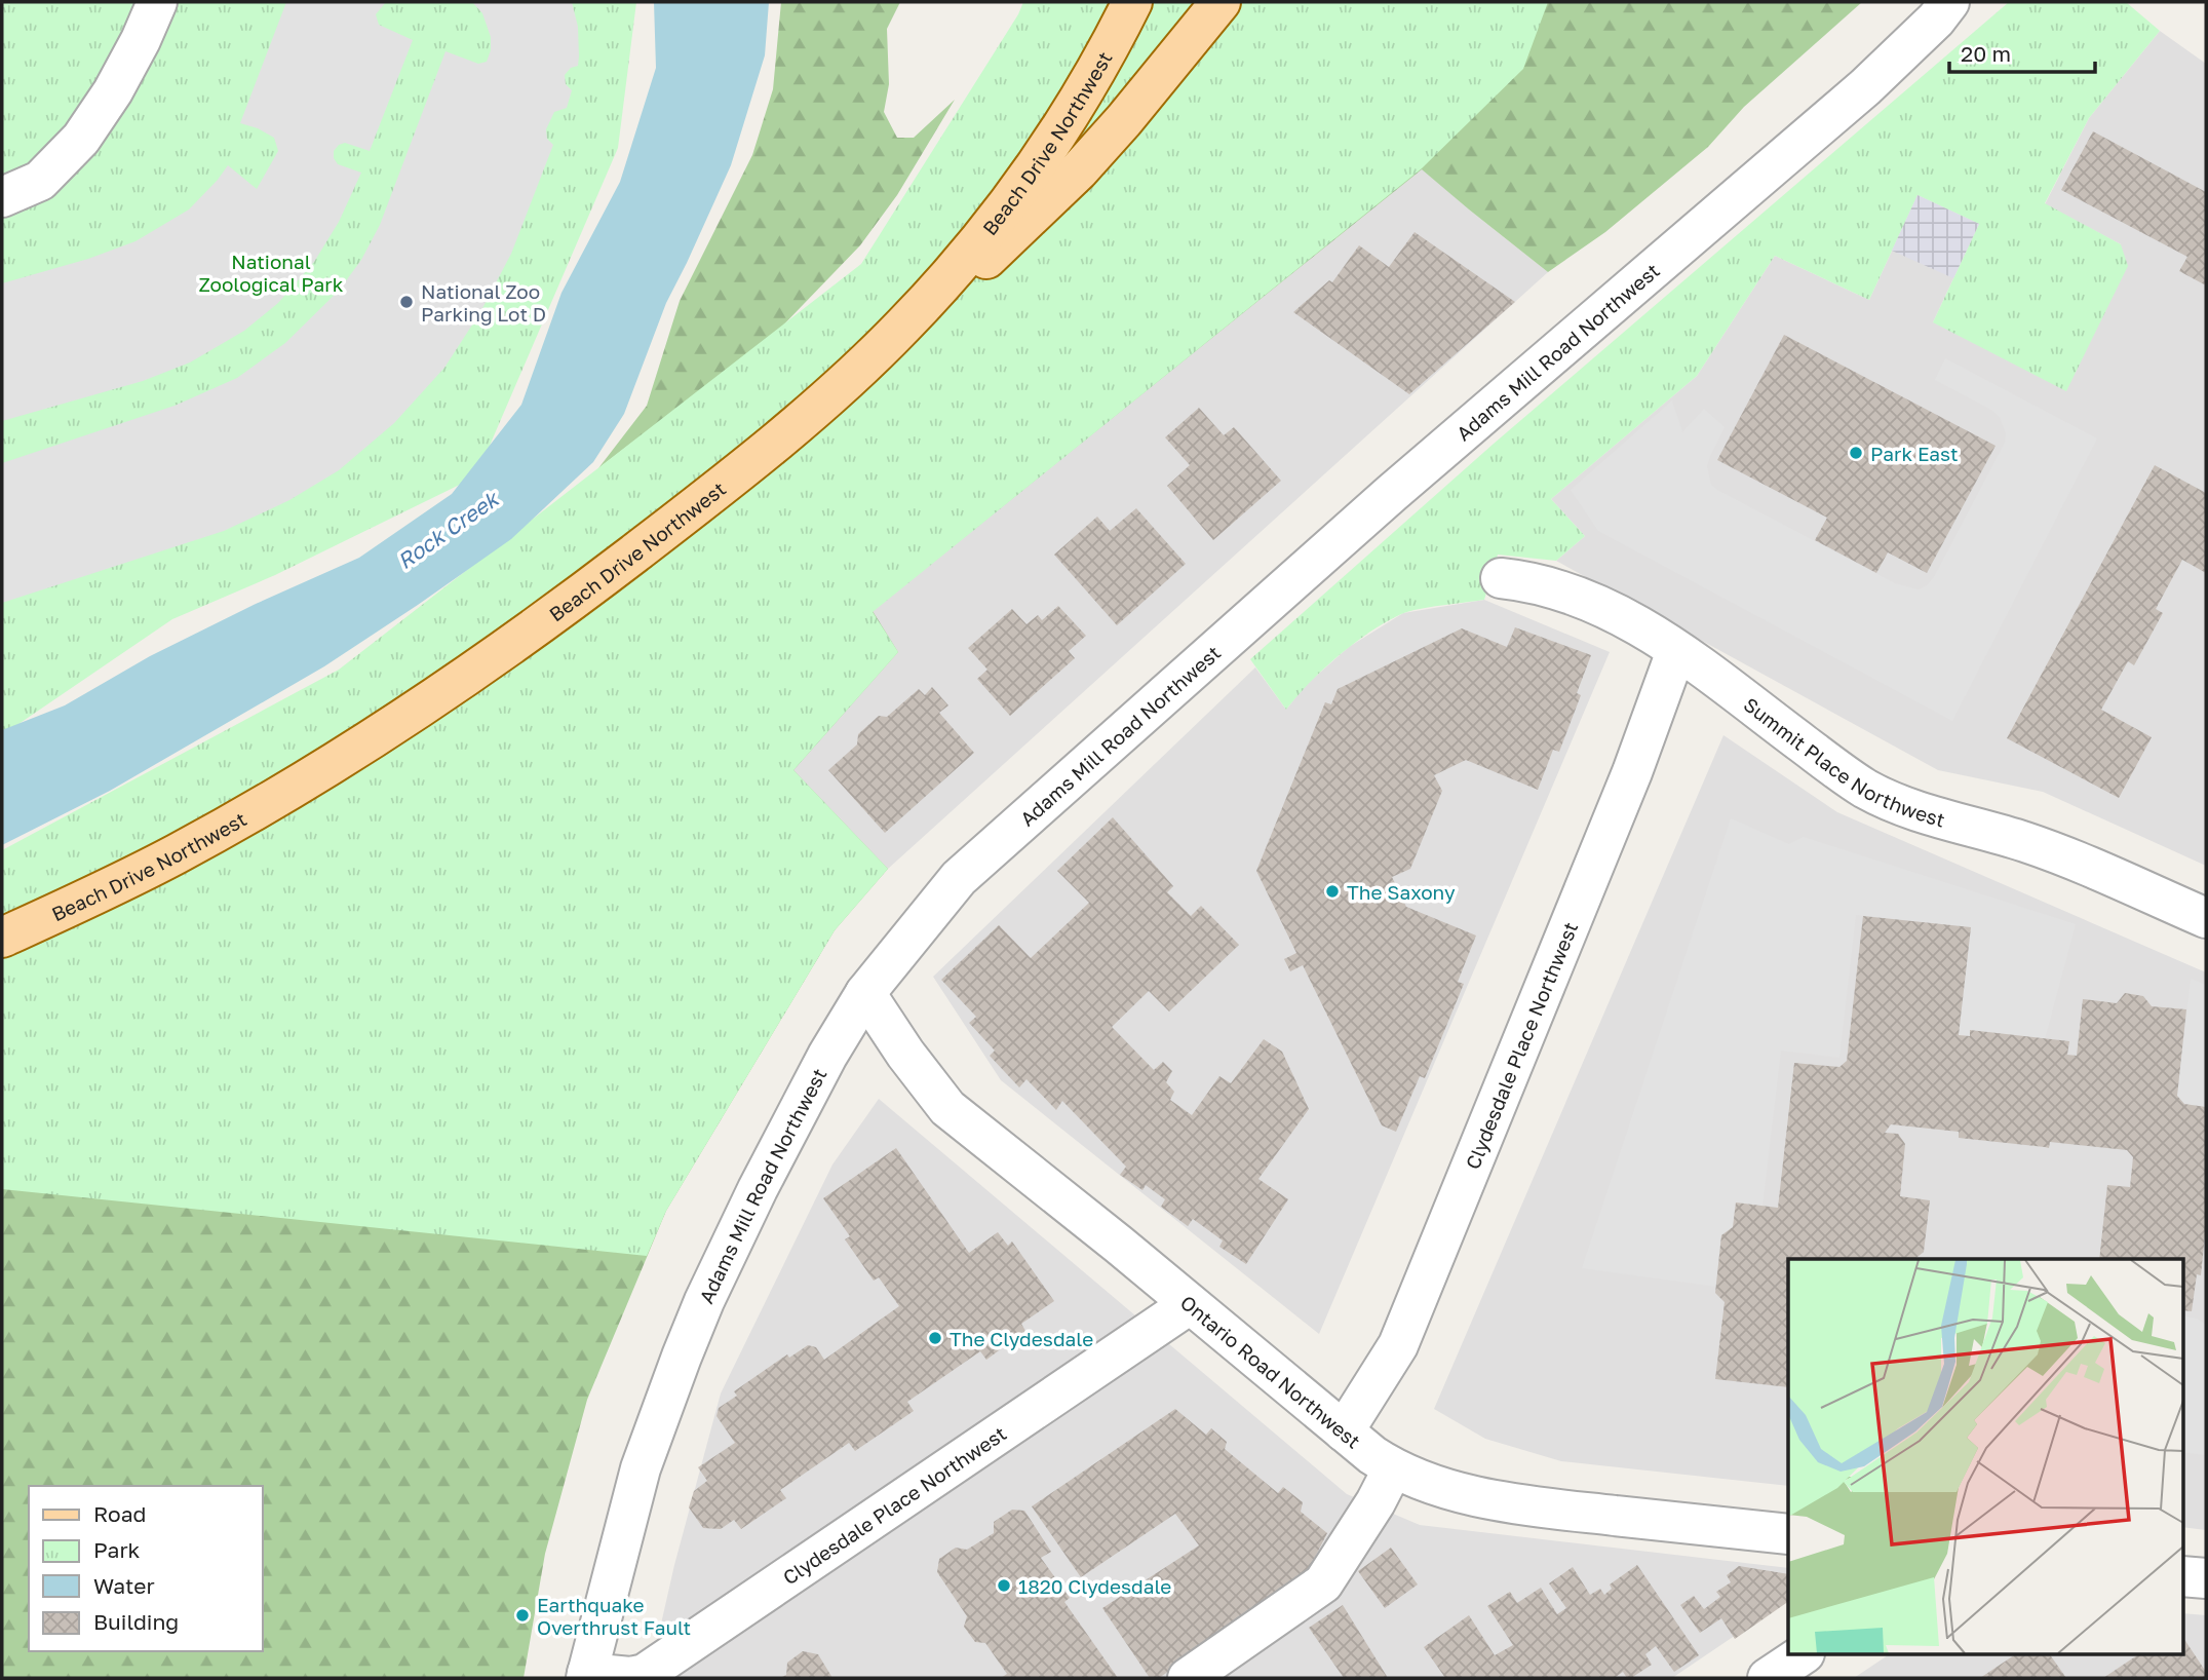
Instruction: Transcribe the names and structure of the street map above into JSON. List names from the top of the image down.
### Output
{
  "streets": {
    "main road": ["Beach Drive Northwest"],
    "street": [
      "Adams Mill Road Northwest",
      "Summit Place Northwest",
      "Clydesdale Place Northwest",
      "Ontario Road Northwest"
    ]
  },
  "crossings": [
    ["Adams Mill Road Northwest", "Clydesdale Place Northwest"],
    ["Adams Mill Road Northwest", "Ontario Road Northwest"],
    ["Summit Place Northwest", "Clydesdale Place Northwest"],
    ["Clydesdale Place Northwest", "Ontario Road Northwest"]
  ],
  "water": ["Rock Creek"],
  "parks": ["National Zoological Park"],
  "places": [
    "National Zoo Parking Lot D",
    "Park East",
    "The Saxony",
    "The Clydesdale",
    "1820 Clydesdale",
    "Earthquake Overthrust Fault"
  ],
  "legend": [
    "Road",
    "Park",
    "Water",
    "Building"
  ],
  "scale_bar": "20 m"
}
